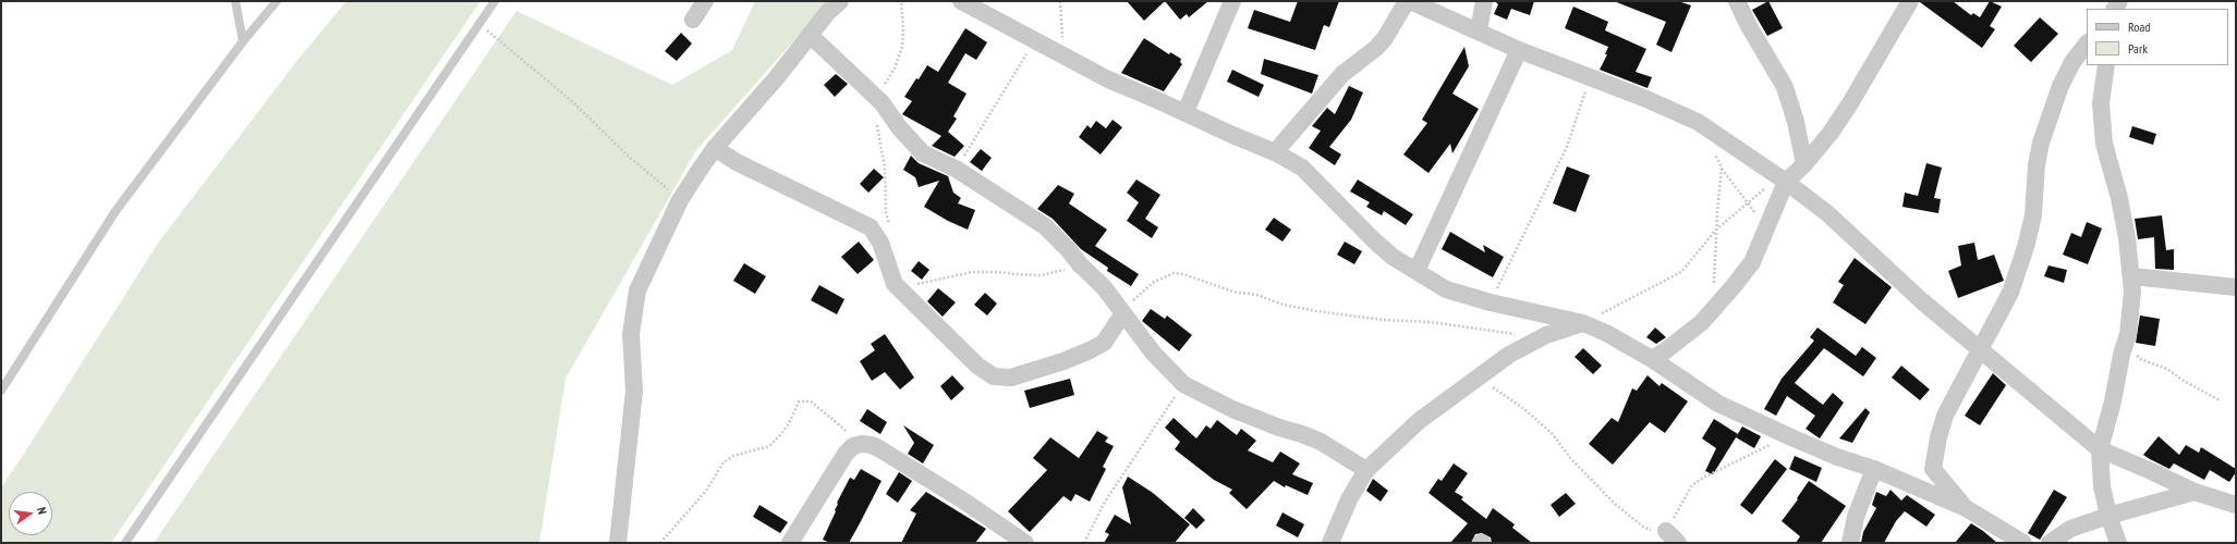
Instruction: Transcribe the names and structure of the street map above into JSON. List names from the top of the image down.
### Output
{
  "legend": ["Road", "Park"],
  "north": "right"
}
